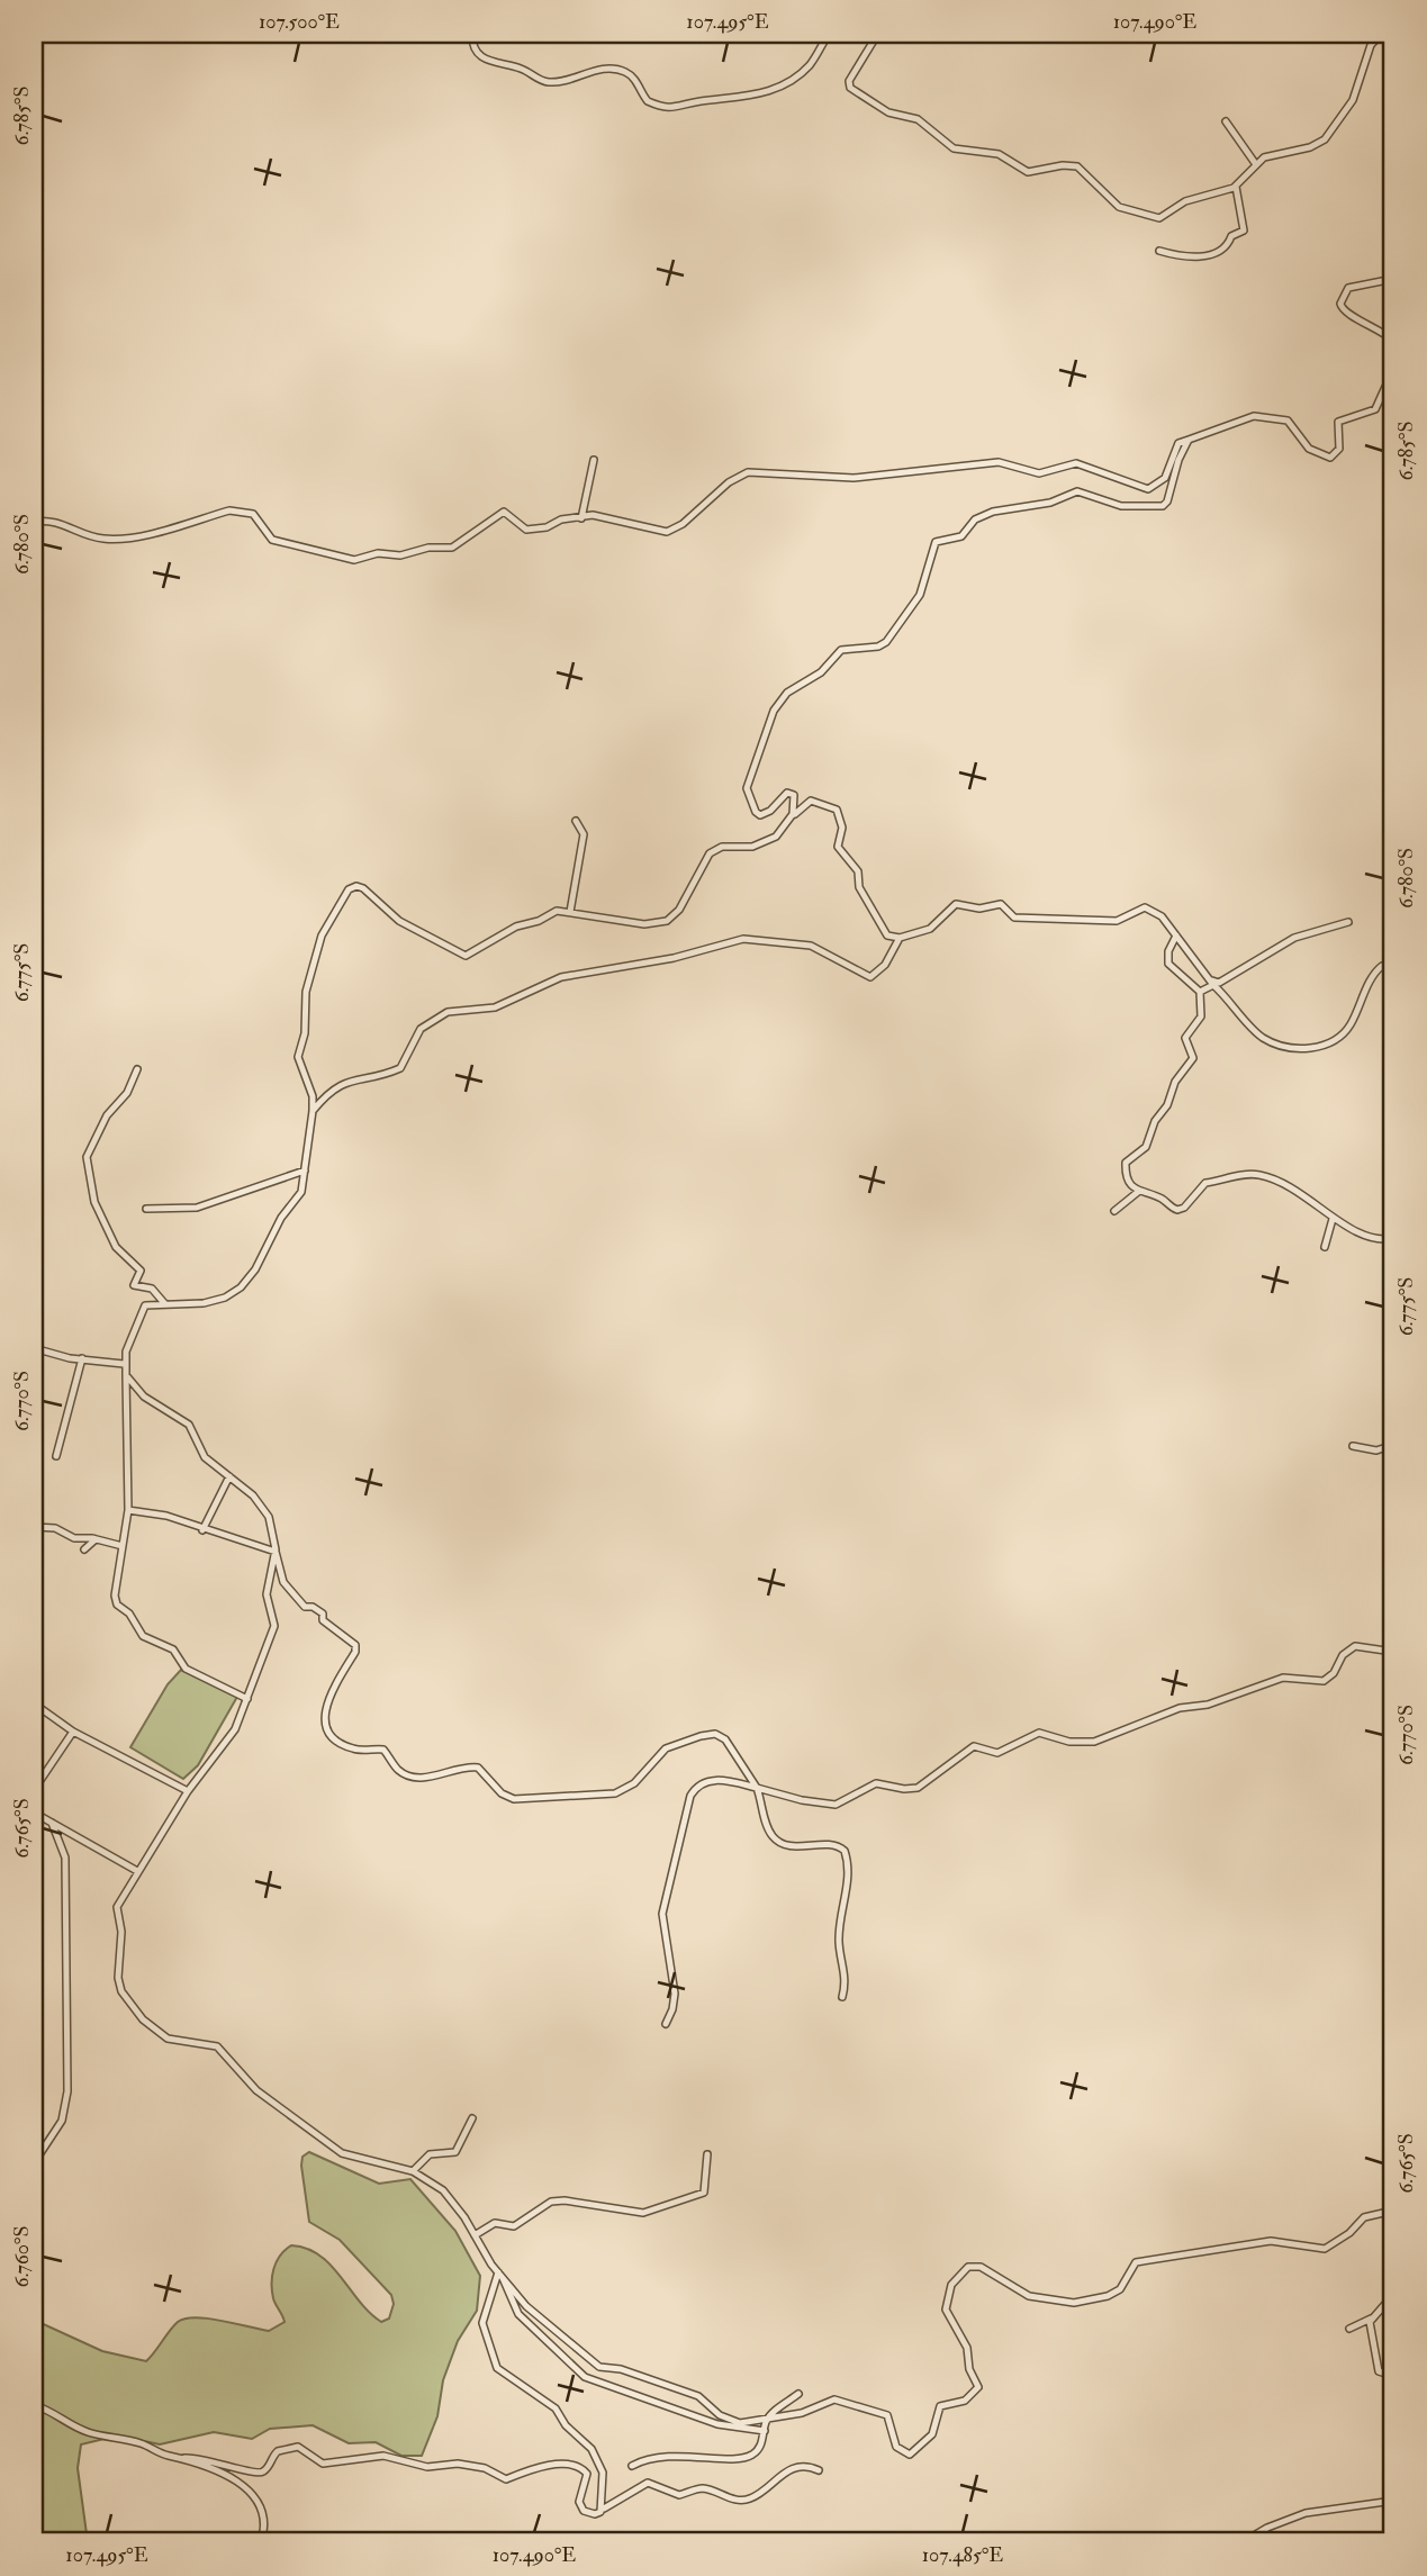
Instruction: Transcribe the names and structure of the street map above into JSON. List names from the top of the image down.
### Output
{
  "coordinates": [
    "107.500°E",
    "107.495°E",
    "107.490°E",
    "6.785°S",
    "6.780°S",
    "6.775°S",
    "6.770°S",
    "6.765°S",
    "6.760°S",
    "107.485°E"
  ]
}
